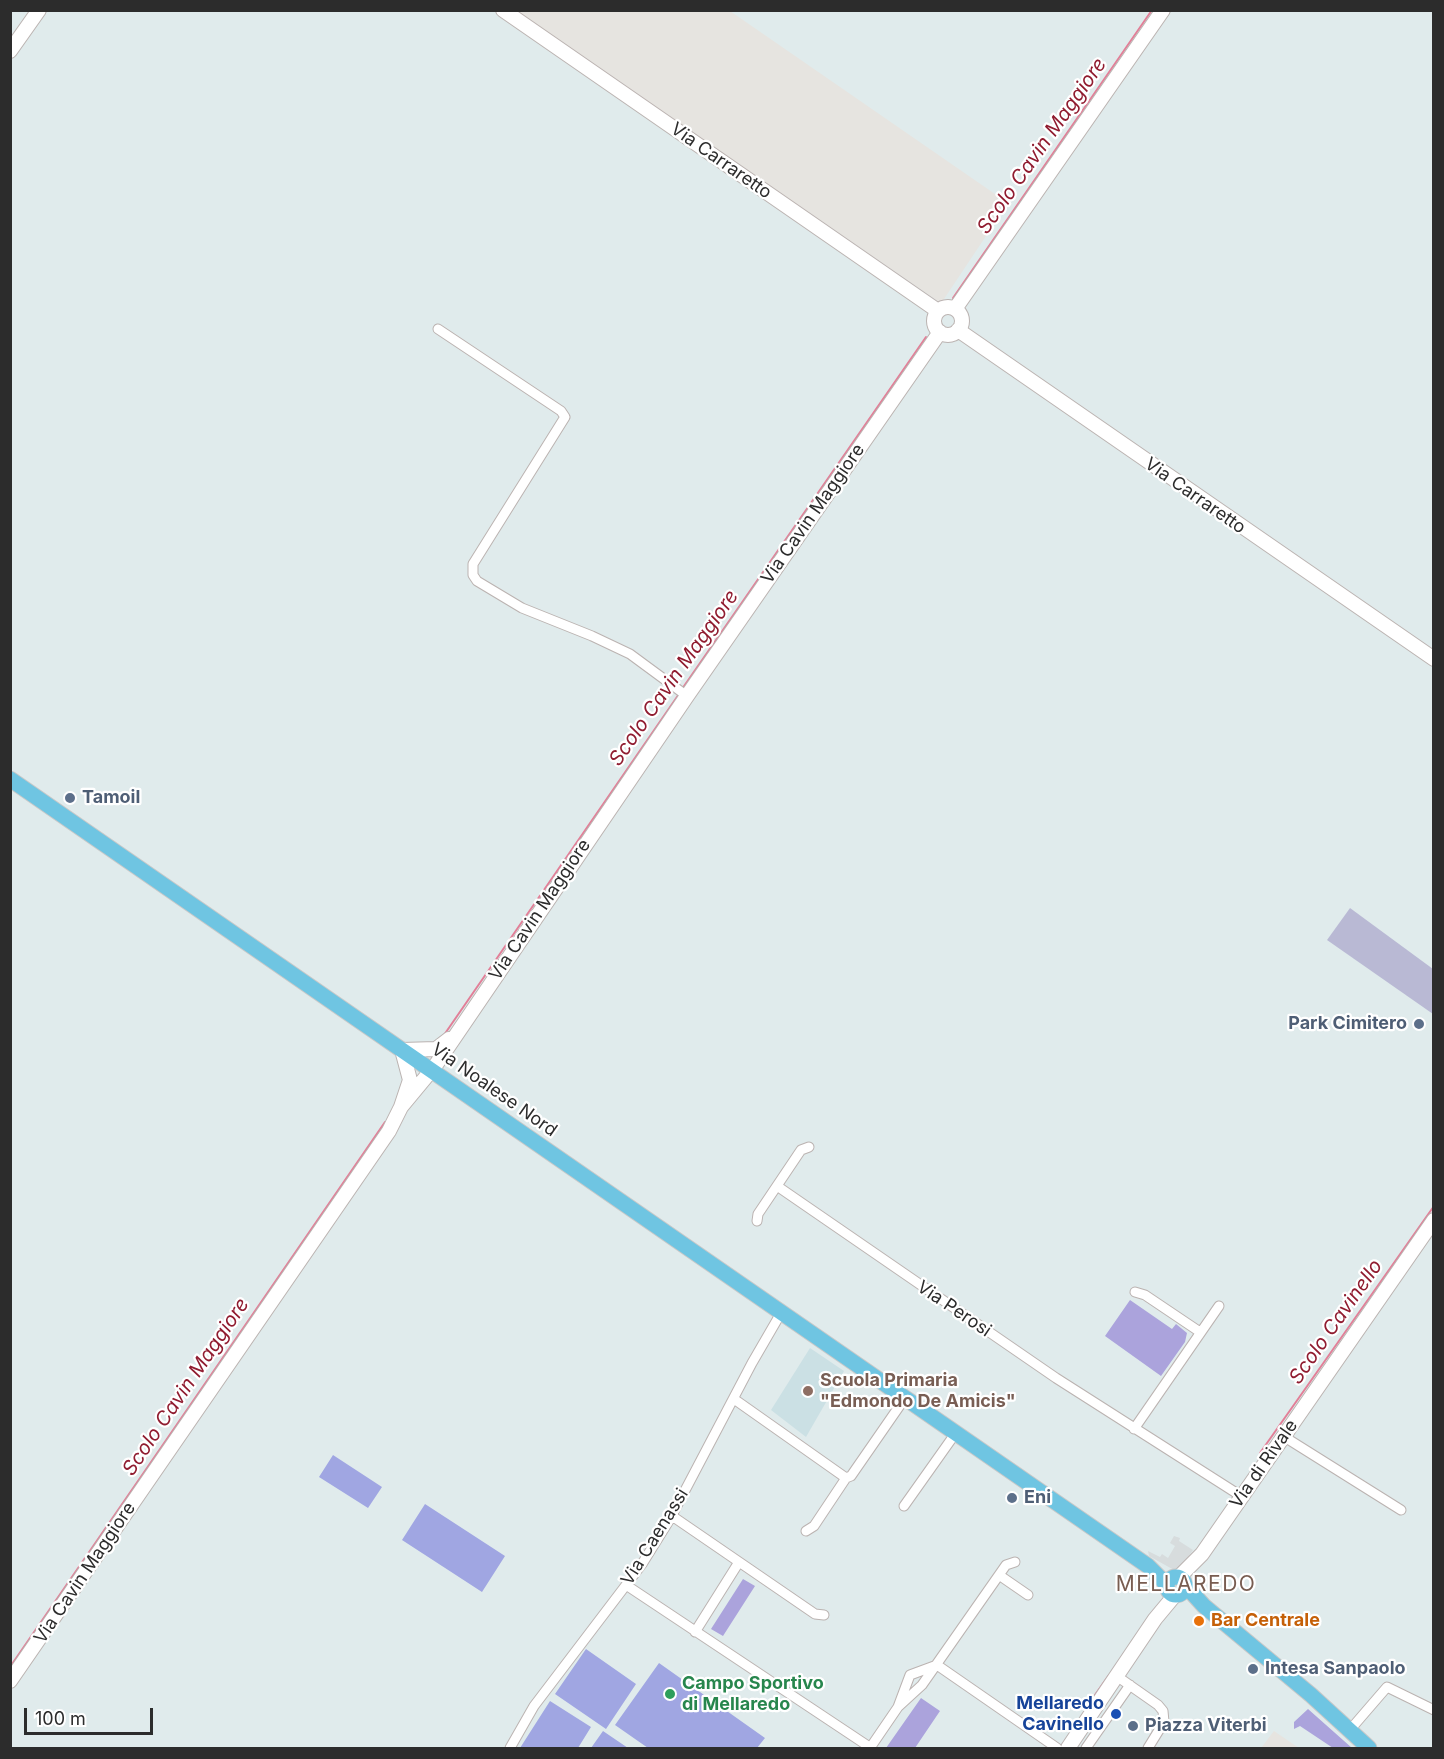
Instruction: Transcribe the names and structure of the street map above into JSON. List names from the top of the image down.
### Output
{
  "streets": {
    "main road": ["Via Noalese Nord"],
    "street": [
      "Via Carraretto",
      "Via Cavin Maggiore",
      "Via Perosi",
      "Via di Rivale",
      "Via Caenassi"
    ]
  },
  "crossings": [
    ["Via Carraretto", "Via Cavin Maggiore"],
    ["Via Cavin Maggiore", "Via Noalese Nord"],
    ["Via Noalese Nord", "Via di Rivale"],
    ["Via Noalese Nord", "Via Caenassi"],
    ["Via Perosi", "Via di Rivale"]
  ],
  "districts": ["MELLAREDO"],
  "water": ["Scolo Cavin Maggiore", "Scolo Cavinello"],
  "places": [
    "Tamoil",
    "Park Cimitero",
    "Scuola Primaria \"Edmondo De Amicis\"",
    "Eni",
    "Bar Centrale",
    "Intesa Sanpaolo",
    "Campo Sportivo di Mellaredo",
    "Mellaredo Cavinello",
    "Piazza Viterbi"
  ],
  "scale_bar": "100 m"
}
